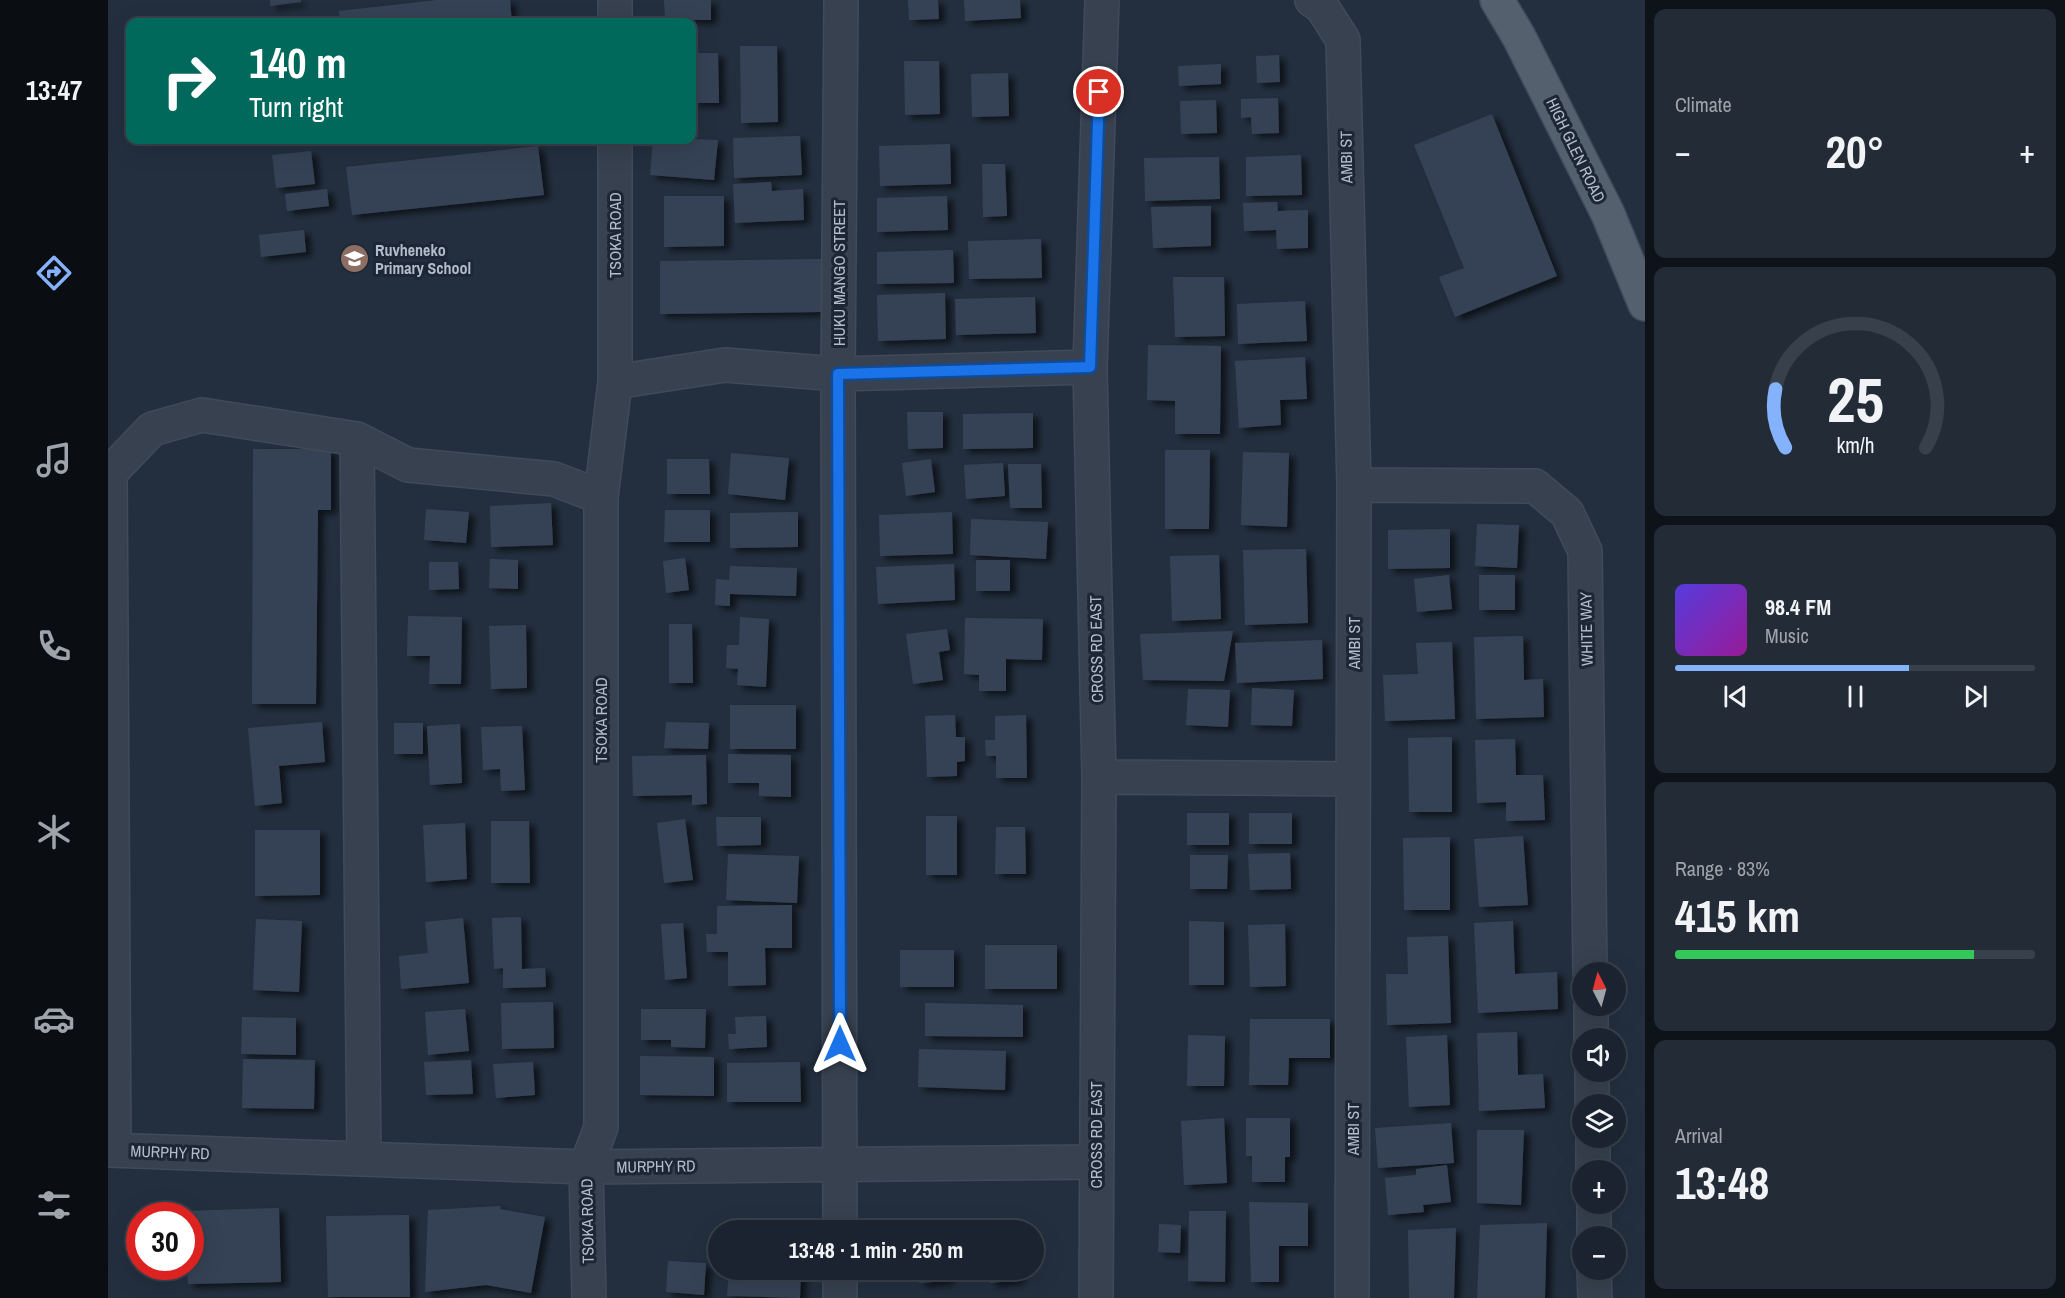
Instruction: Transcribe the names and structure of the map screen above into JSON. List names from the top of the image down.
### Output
{
  "streets": {
    "main road": ["HIGH GLEN ROAD"],
    "street": [
      "AMBI ST",
      "TSOKA ROAD",
      "HUKU MANGO STREET",
      "WHITE WAY",
      "CROSS RD EAST",
      "MURPHY RD"
    ]
  },
  "crossings": [
    ["AMBI ST", "WHITE WAY"],
    ["TSOKA ROAD", "MURPHY RD"],
    ["HUKU MANGO STREET", "MURPHY RD"],
    ["CROSS RD EAST", "MURPHY RD"]
  ],
  "places": {
    "school or university": ["Ruvheneko Primary School"]
  },
  "north": "top",
  "page": {
    "tabs": "13:47",
    "tile": [
      "Climate",
      ["Range · 83%", "415 km"],
      ["Arrival", "13:48"]
    ],
    "turn": ["140 m", "Turn right"],
    "heat": ["−", "20°", "+"],
    "song": ["98.4 FM", "Music"],
    "map_buttons": ["+", "−"],
    "limit": "30",
    "trip": "13:48 · 1 min · 250 m",
    "gauge": ["25", "km/h"]
  }
}
